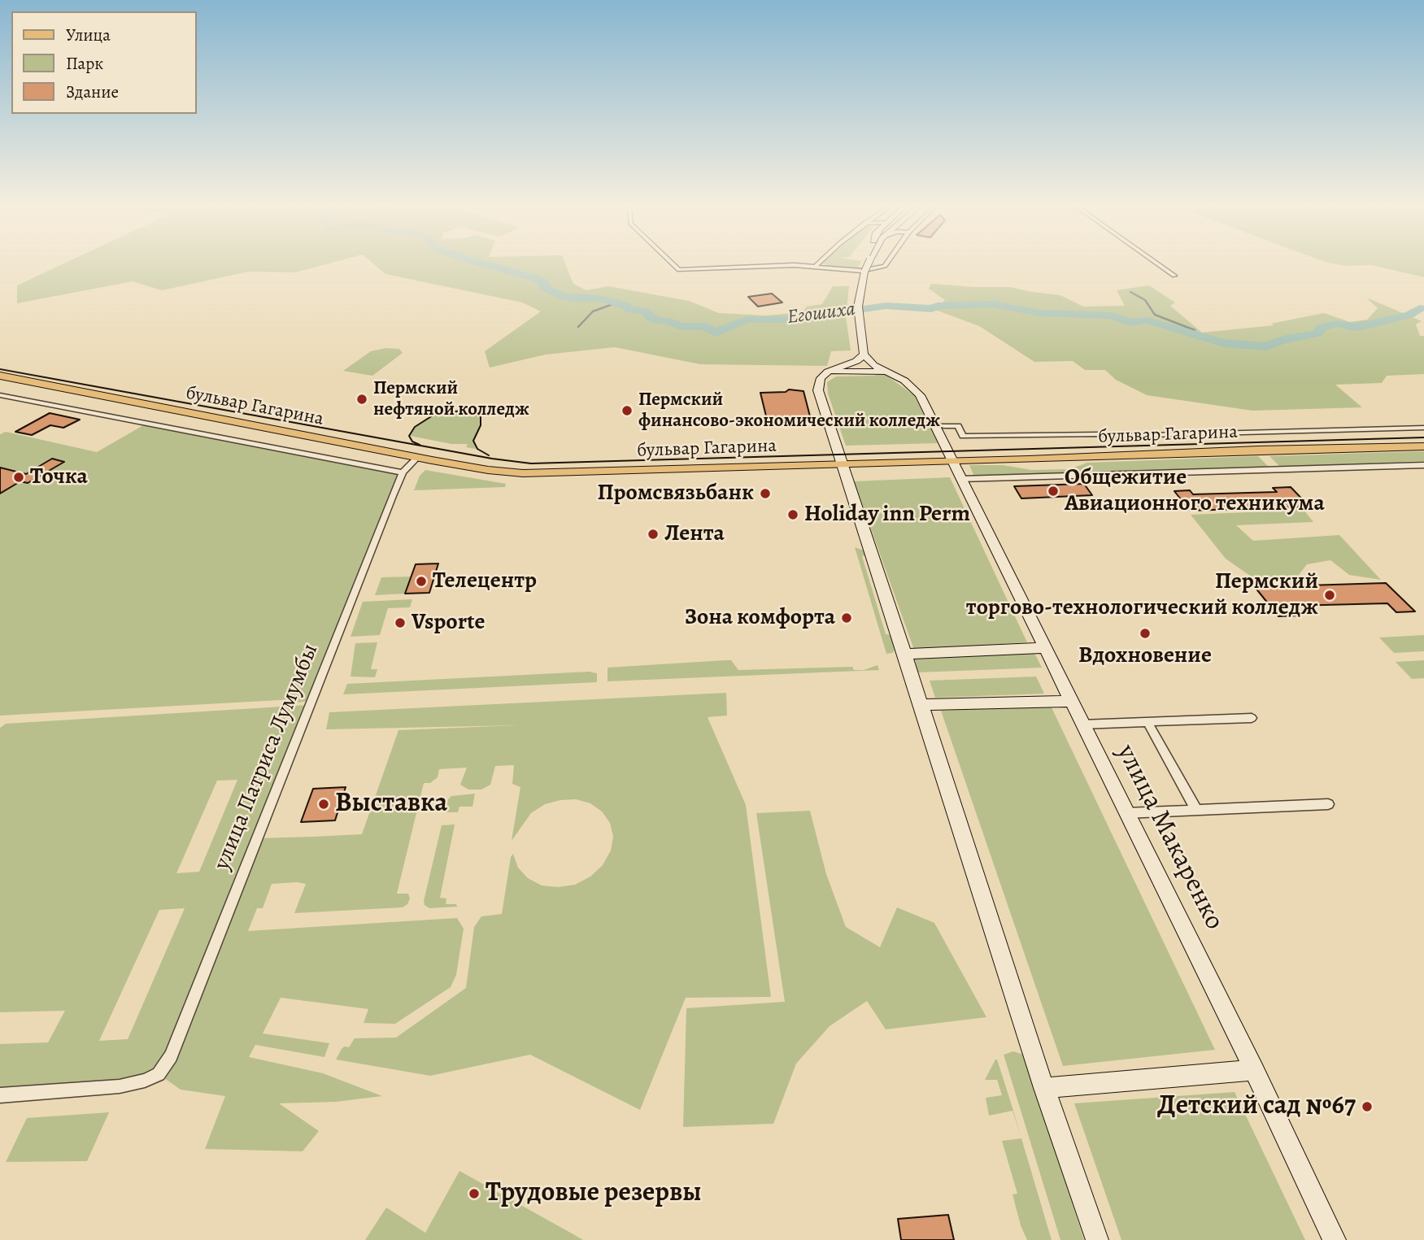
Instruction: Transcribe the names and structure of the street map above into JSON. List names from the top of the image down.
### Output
{
  "streets": {
    "main road": ["бульвар Гагарина", "улица Макаренко"],
    "street": ["улица Патриса Лумумбы"]
  },
  "crossings": [
    ["бульвар Гагарина", "улица Патриса Лумумбы"],
    ["бульвар Гагарина", "улица Макаренко"]
  ],
  "water": ["Егошиха"],
  "places": [
    "Пермский нефтяной колледж",
    "Пермский финансово-экономический колледж",
    "Точка",
    "Общежитие Авиационного техникума",
    "Промсвязьбанк",
    "Holiday inn Perm",
    "Лента",
    "Телецентр",
    "Пермский торгово-технологический колледж",
    "Зона комфорта",
    "Vsporte",
    "Вдохновение",
    "Выставка",
    "Детский сад №67",
    "Трудовые резервы"
  ],
  "legend": ["Улица", "Парк", "Здание"]
}
